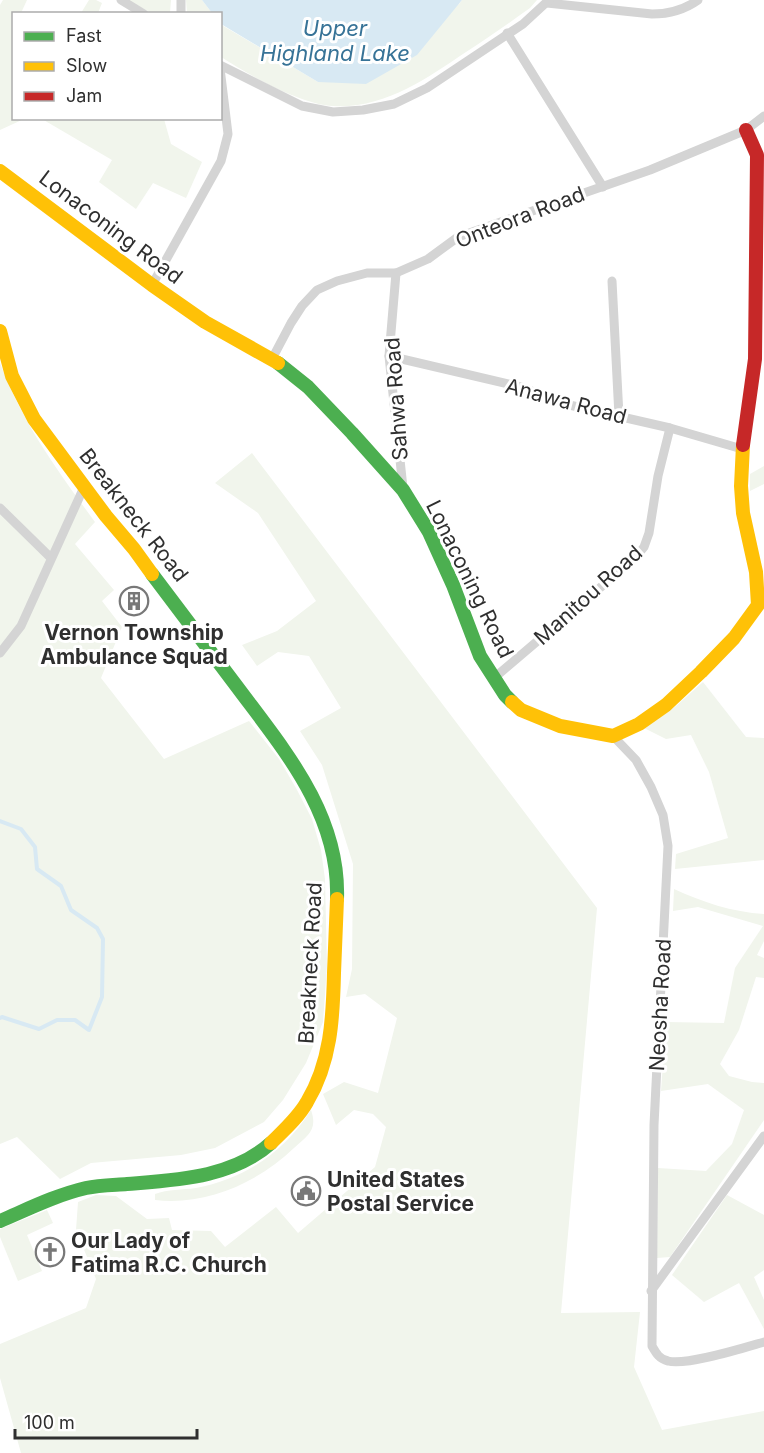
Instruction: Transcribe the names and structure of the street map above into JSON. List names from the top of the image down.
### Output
{
  "streets": {
    "street": [
      "Onteora Road",
      "Lonaconing Road",
      "Sahwa Road",
      "Anawa Road",
      "Breakneck Road",
      "Manitou Road",
      "Neosha Road"
    ]
  },
  "crossings": [
    ["Onteora Road", "Lonaconing Road"],
    ["Onteora Road", "Sahwa Road"],
    ["Lonaconing Road", "Sahwa Road"],
    ["Lonaconing Road", "Manitou Road"],
    ["Lonaconing Road", "Neosha Road"],
    ["Sahwa Road", "Anawa Road"],
    ["Anawa Road", "Manitou Road"]
  ],
  "water": ["Upper Highland Lake"],
  "places": {
    "building": ["Vernon Township Ambulance Squad"],
    "public building": ["United States Postal Service"],
    "church": ["Our Lady of Fatima R.C. Church"]
  },
  "legend": ["Fast", "Slow", "Jam"],
  "scale_bar": "100 m"
}
